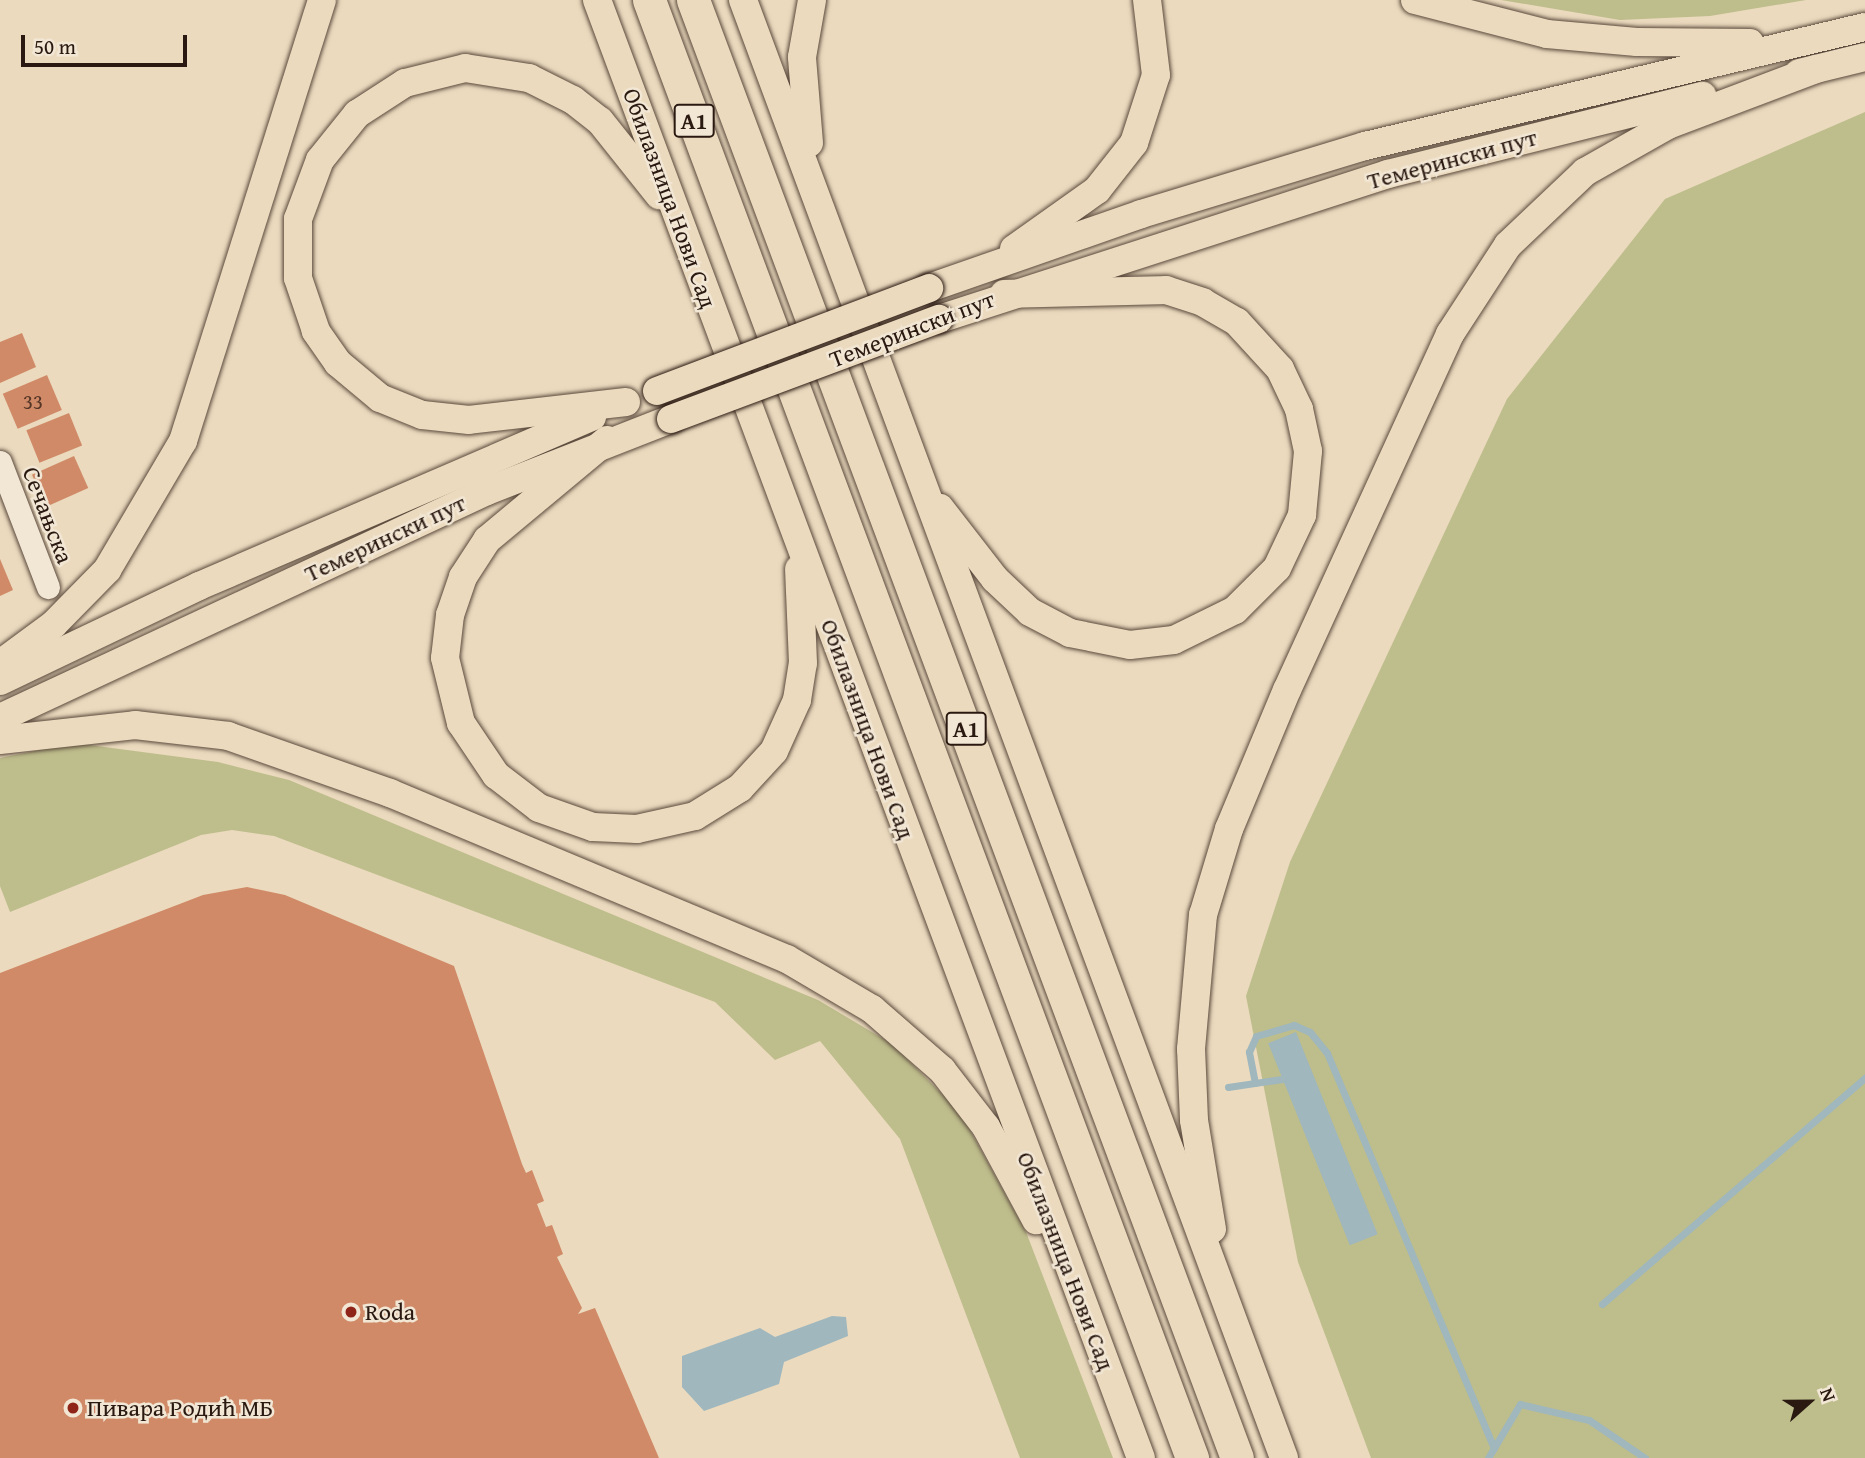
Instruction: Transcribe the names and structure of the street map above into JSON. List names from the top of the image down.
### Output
{
  "streets": {
    "highway": ["A1"],
    "main road": ["Темерински пут", "Обилазница Нови Сад"],
    "street": ["Сечањска"]
  },
  "places": ["Roda", "Пивара Родић МБ"],
  "house_numbers": ["33"],
  "scale_bar": "50 m",
  "north": "right"
}
